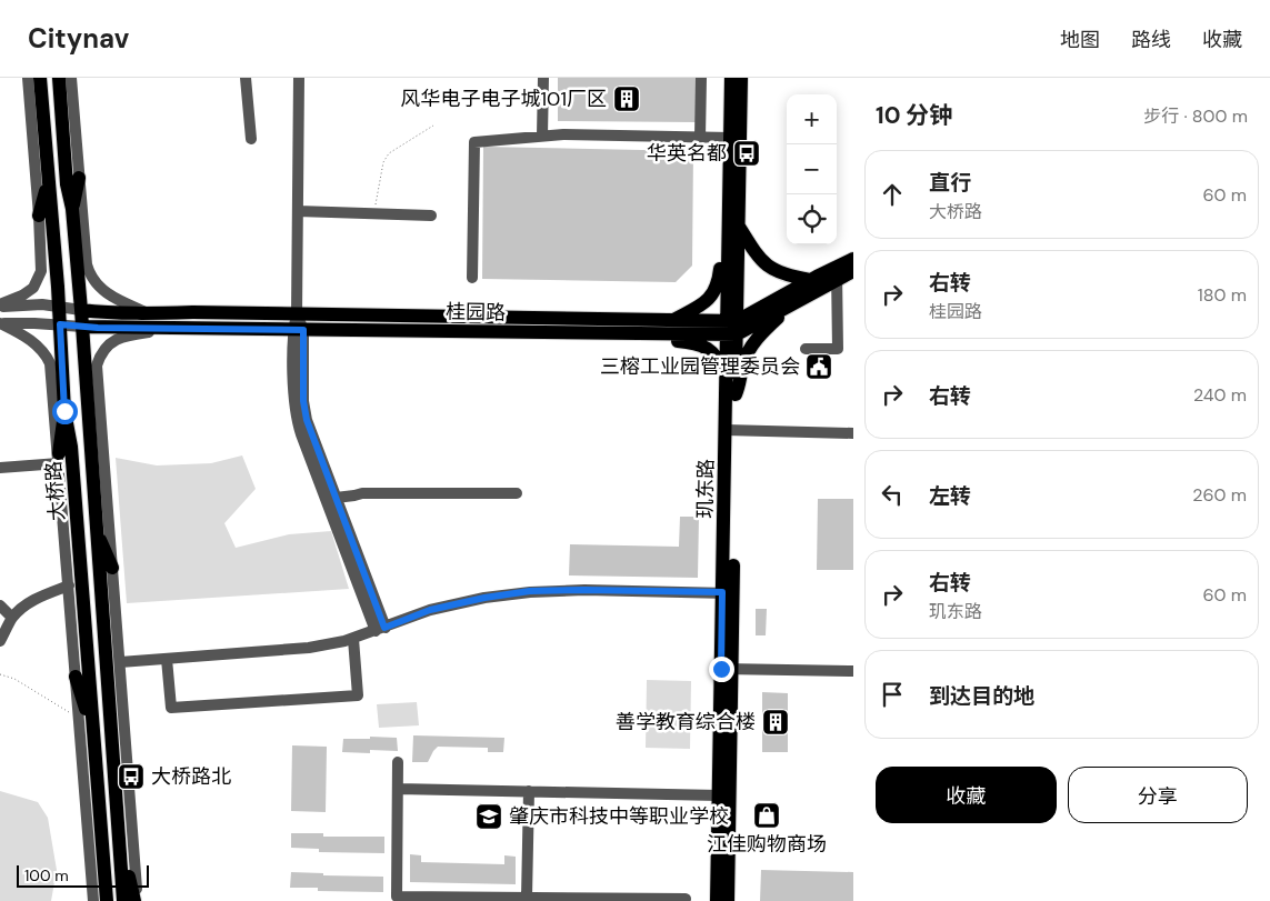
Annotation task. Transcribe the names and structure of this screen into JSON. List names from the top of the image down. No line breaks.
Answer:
{"streets":{"main road":["桂园路","玑东路","大桥路"]},"crossings":[["桂园路","玑东路"],["桂园路","大桥路"]],"places":{"building":["风华电子电子城101厂区","善学教育综合楼"],"bus stop":["华英名都","大桥路北"],"public building":["三榕工业园管理委员会"],"shop":["江佳购物商场"],"school or university":["肇庆市科技中等职业学校"]},"scale_bar":"100 m","page":{"header":"Citynav","nav":["地图","路线","收藏"],"heading":["10 分钟","步行 · 800 m"],"map_buttons":["+","−"],"list":[["直行","大桥路","60 m"],["右转","桂园路","180 m"],["右转","240 m"],["左转","260 m"],["右转","玑东路","60 m"],"到达目的地"],"buttons":["收藏","分享"],"scale":"100 m"}}
